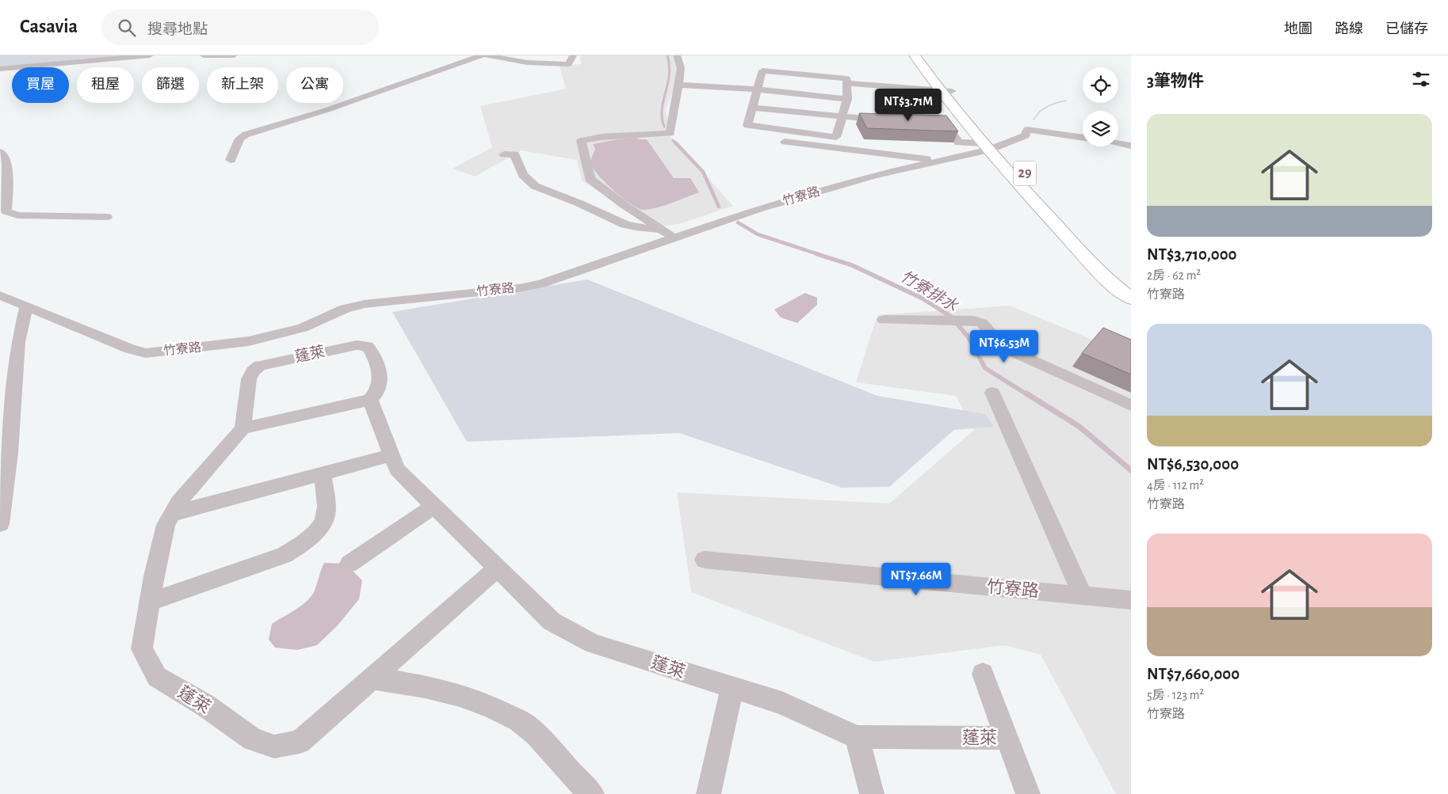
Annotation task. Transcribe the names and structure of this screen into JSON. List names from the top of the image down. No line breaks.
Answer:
{"streets":{"main road":["29"],"street":["竹寮路","蓬萊"]},"crossings":[["29","竹寮路"]],"water":["竹寮排水"],"page":{"header":"Casavia","search":"搜尋地點","nav":["地圖","路線","已儲存"],"heading":"3筆物件","chip":["買屋","租屋","篩選","新上架","公寓"],"price":["NT$3.71M","NT$6.53M","NT$7.66M"],"list":[{"name":"NT$3,710,000","note":"2房 · 62 m² · 竹寮路"},{"name":"NT$6,530,000","note":"4房 · 112 m² · 竹寮路"},{"name":"NT$7,660,000","note":"5房 · 123 m² · 竹寮路"}]}}
